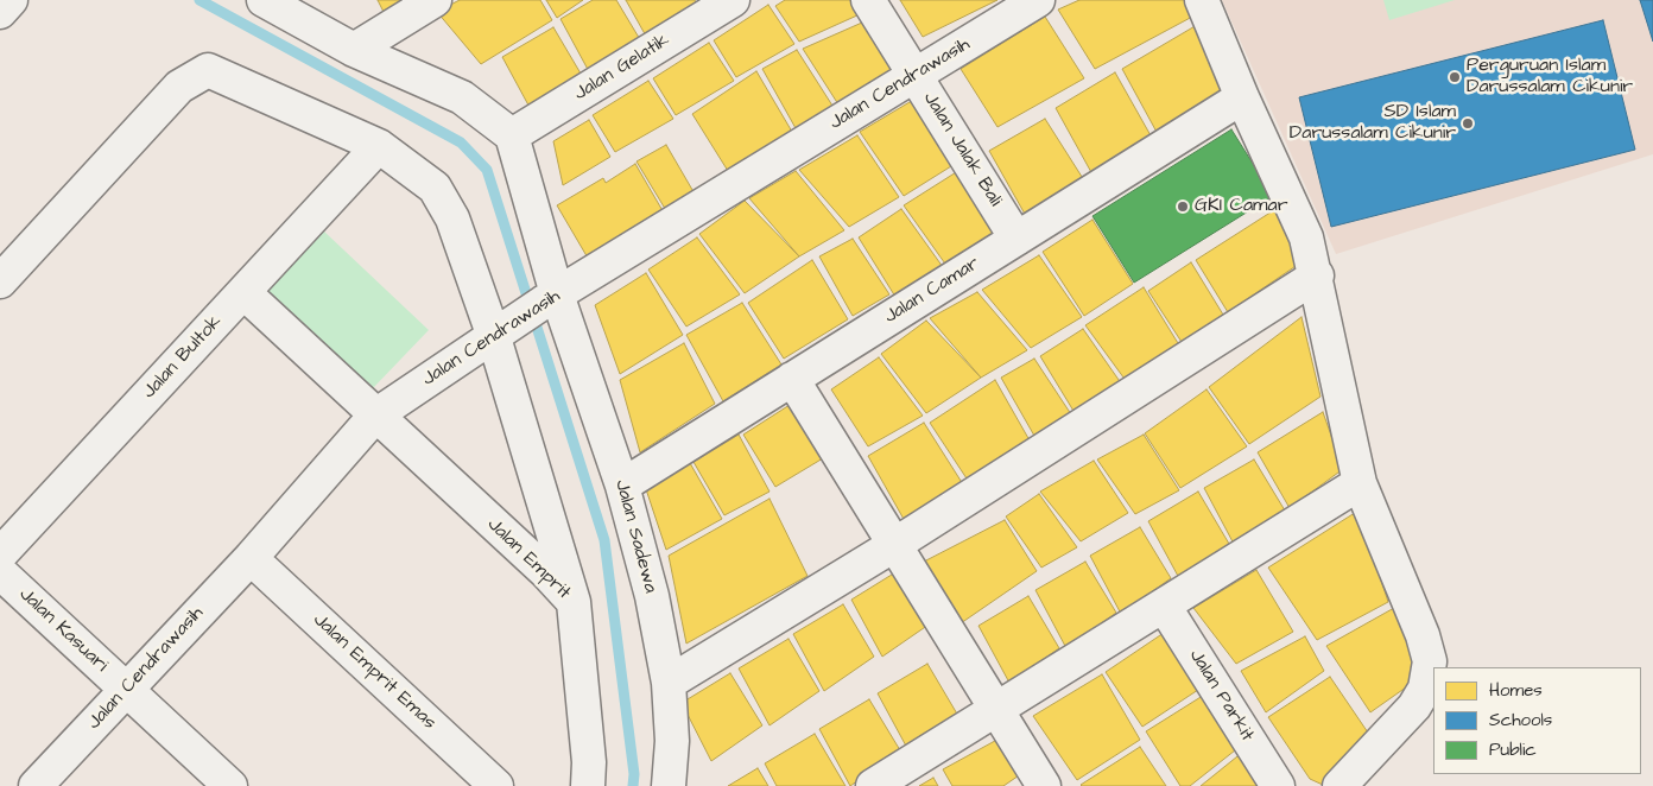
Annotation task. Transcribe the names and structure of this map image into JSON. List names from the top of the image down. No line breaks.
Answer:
{"streets":{"street":["Jalan Gelatik","Jalan Cendrawasih","Jalan Jalak Bali","Jalan Camar","Jalan Bultok","Jalan Sadewa","Jalan Emprit","Jalan Kasuari","Jalan Emprit Emas","Jalan Parkit"]},"crossings":[["Jalan Gelatik","Jalan Sadewa"],["Jalan Cendrawasih","Jalan Jalak Bali"],["Jalan Cendrawasih","Jalan Sadewa"],["Jalan Cendrawasih","Jalan Emprit"],["Jalan Cendrawasih","Jalan Kasuari"],["Jalan Cendrawasih","Jalan Emprit Emas"],["Jalan Jalak Bali","Jalan Camar"],["Jalan Camar","Jalan Sadewa"]],"places":["Perguruan Islam Darussalam Cikunir","SD Islam Darussalam Cikunir","GKI Camar"],"legend":["Homes","Schools","Public"]}
